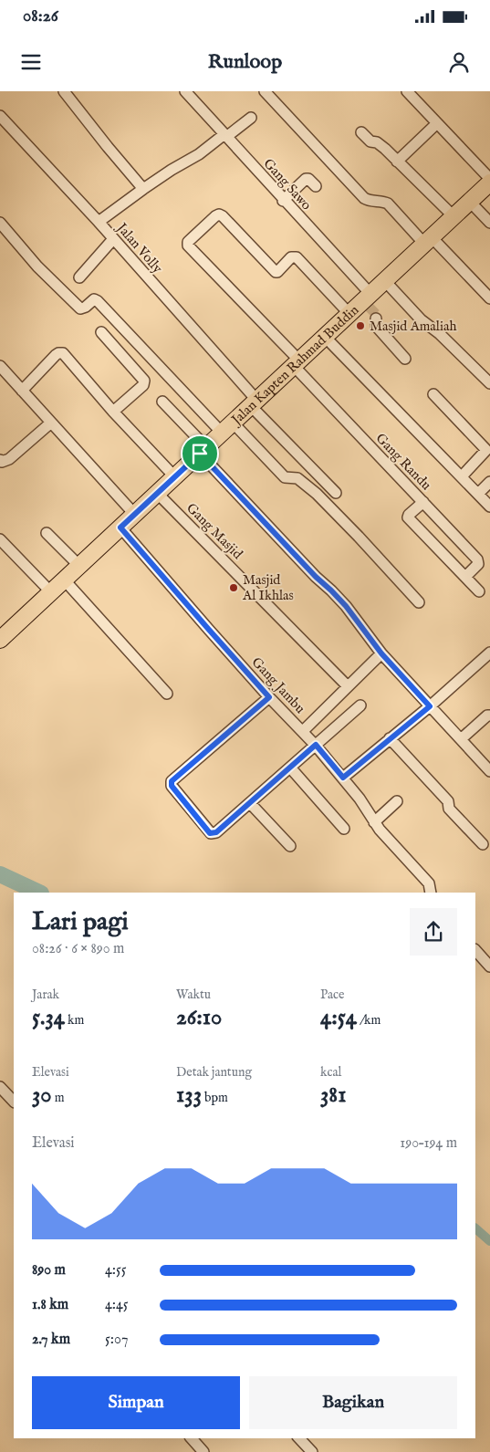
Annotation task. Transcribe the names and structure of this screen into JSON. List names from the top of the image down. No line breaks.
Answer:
{"streets":{"main road":["Jalan Kapten Rahmad Buddin"],"street":["Gang Sawo","Jalan Volly","Gang Randu","Gang Masjid","Gang Jambu"]},"crossings":[["Gang Sawo","Jalan Kapten Rahmad Buddin"],["Jalan Volly","Jalan Kapten Rahmad Buddin"],["Jalan Kapten Rahmad Buddin","Gang Randu"],["Jalan Kapten Rahmad Buddin","Gang Masjid"],["Jalan Kapten Rahmad Buddin","Gang Jambu"]],"places":["Masjid Amaliah","Masjid Al Ikhlas"],"page":{"status":"08:26","header":"Runloop","heading":["Lari pagi","08:26 · 6 × 890 m"],"stats":[["Jarak","5.34 km"],["Waktu","26:10"],["Pace","4:54 /km"],["Elevasi","30 m"],["Detak jantung","133 bpm"],["kcal","381"]],"chart":["Elevasi","190–194 m"],"list":[{"name":"890 m","note":"4:55"},{"name":"1.8 km","note":"4:45"},{"name":"2.7 km","note":"5:07"}],"buttons":["Simpan","Bagikan"]}}
